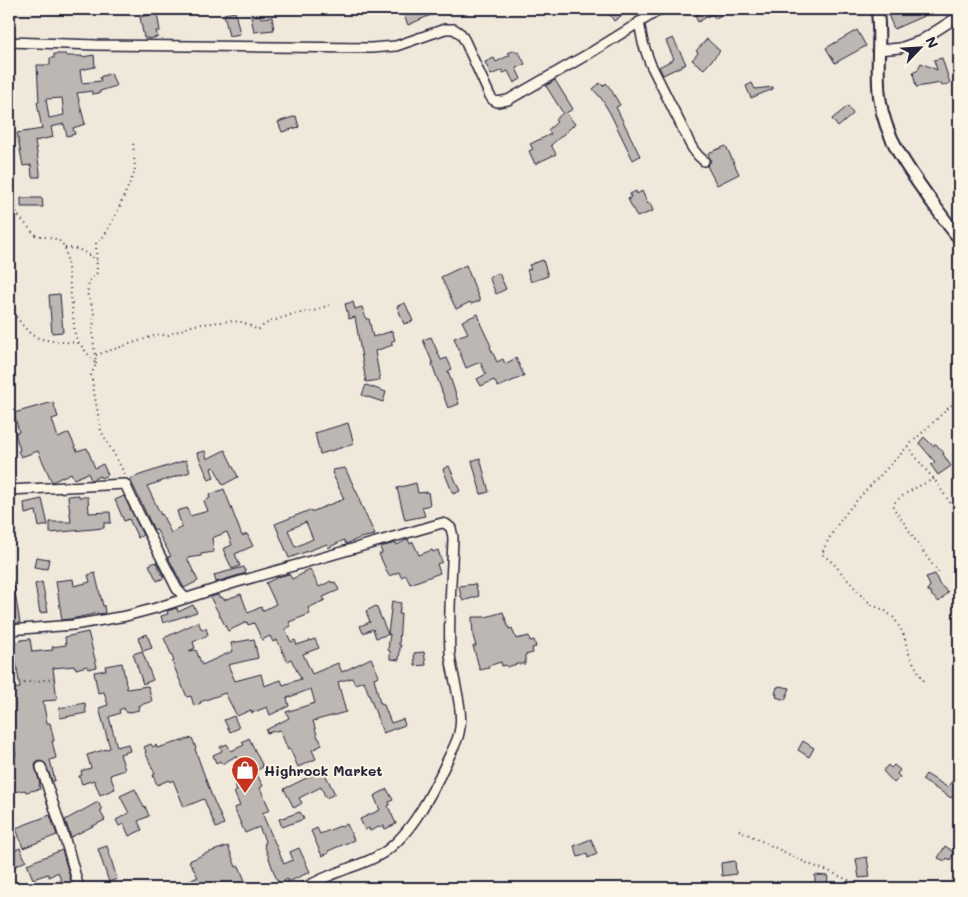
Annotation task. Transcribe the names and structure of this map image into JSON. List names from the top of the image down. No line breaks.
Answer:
{"places":{"shop":["Highrock Market"]},"north":"top right"}
